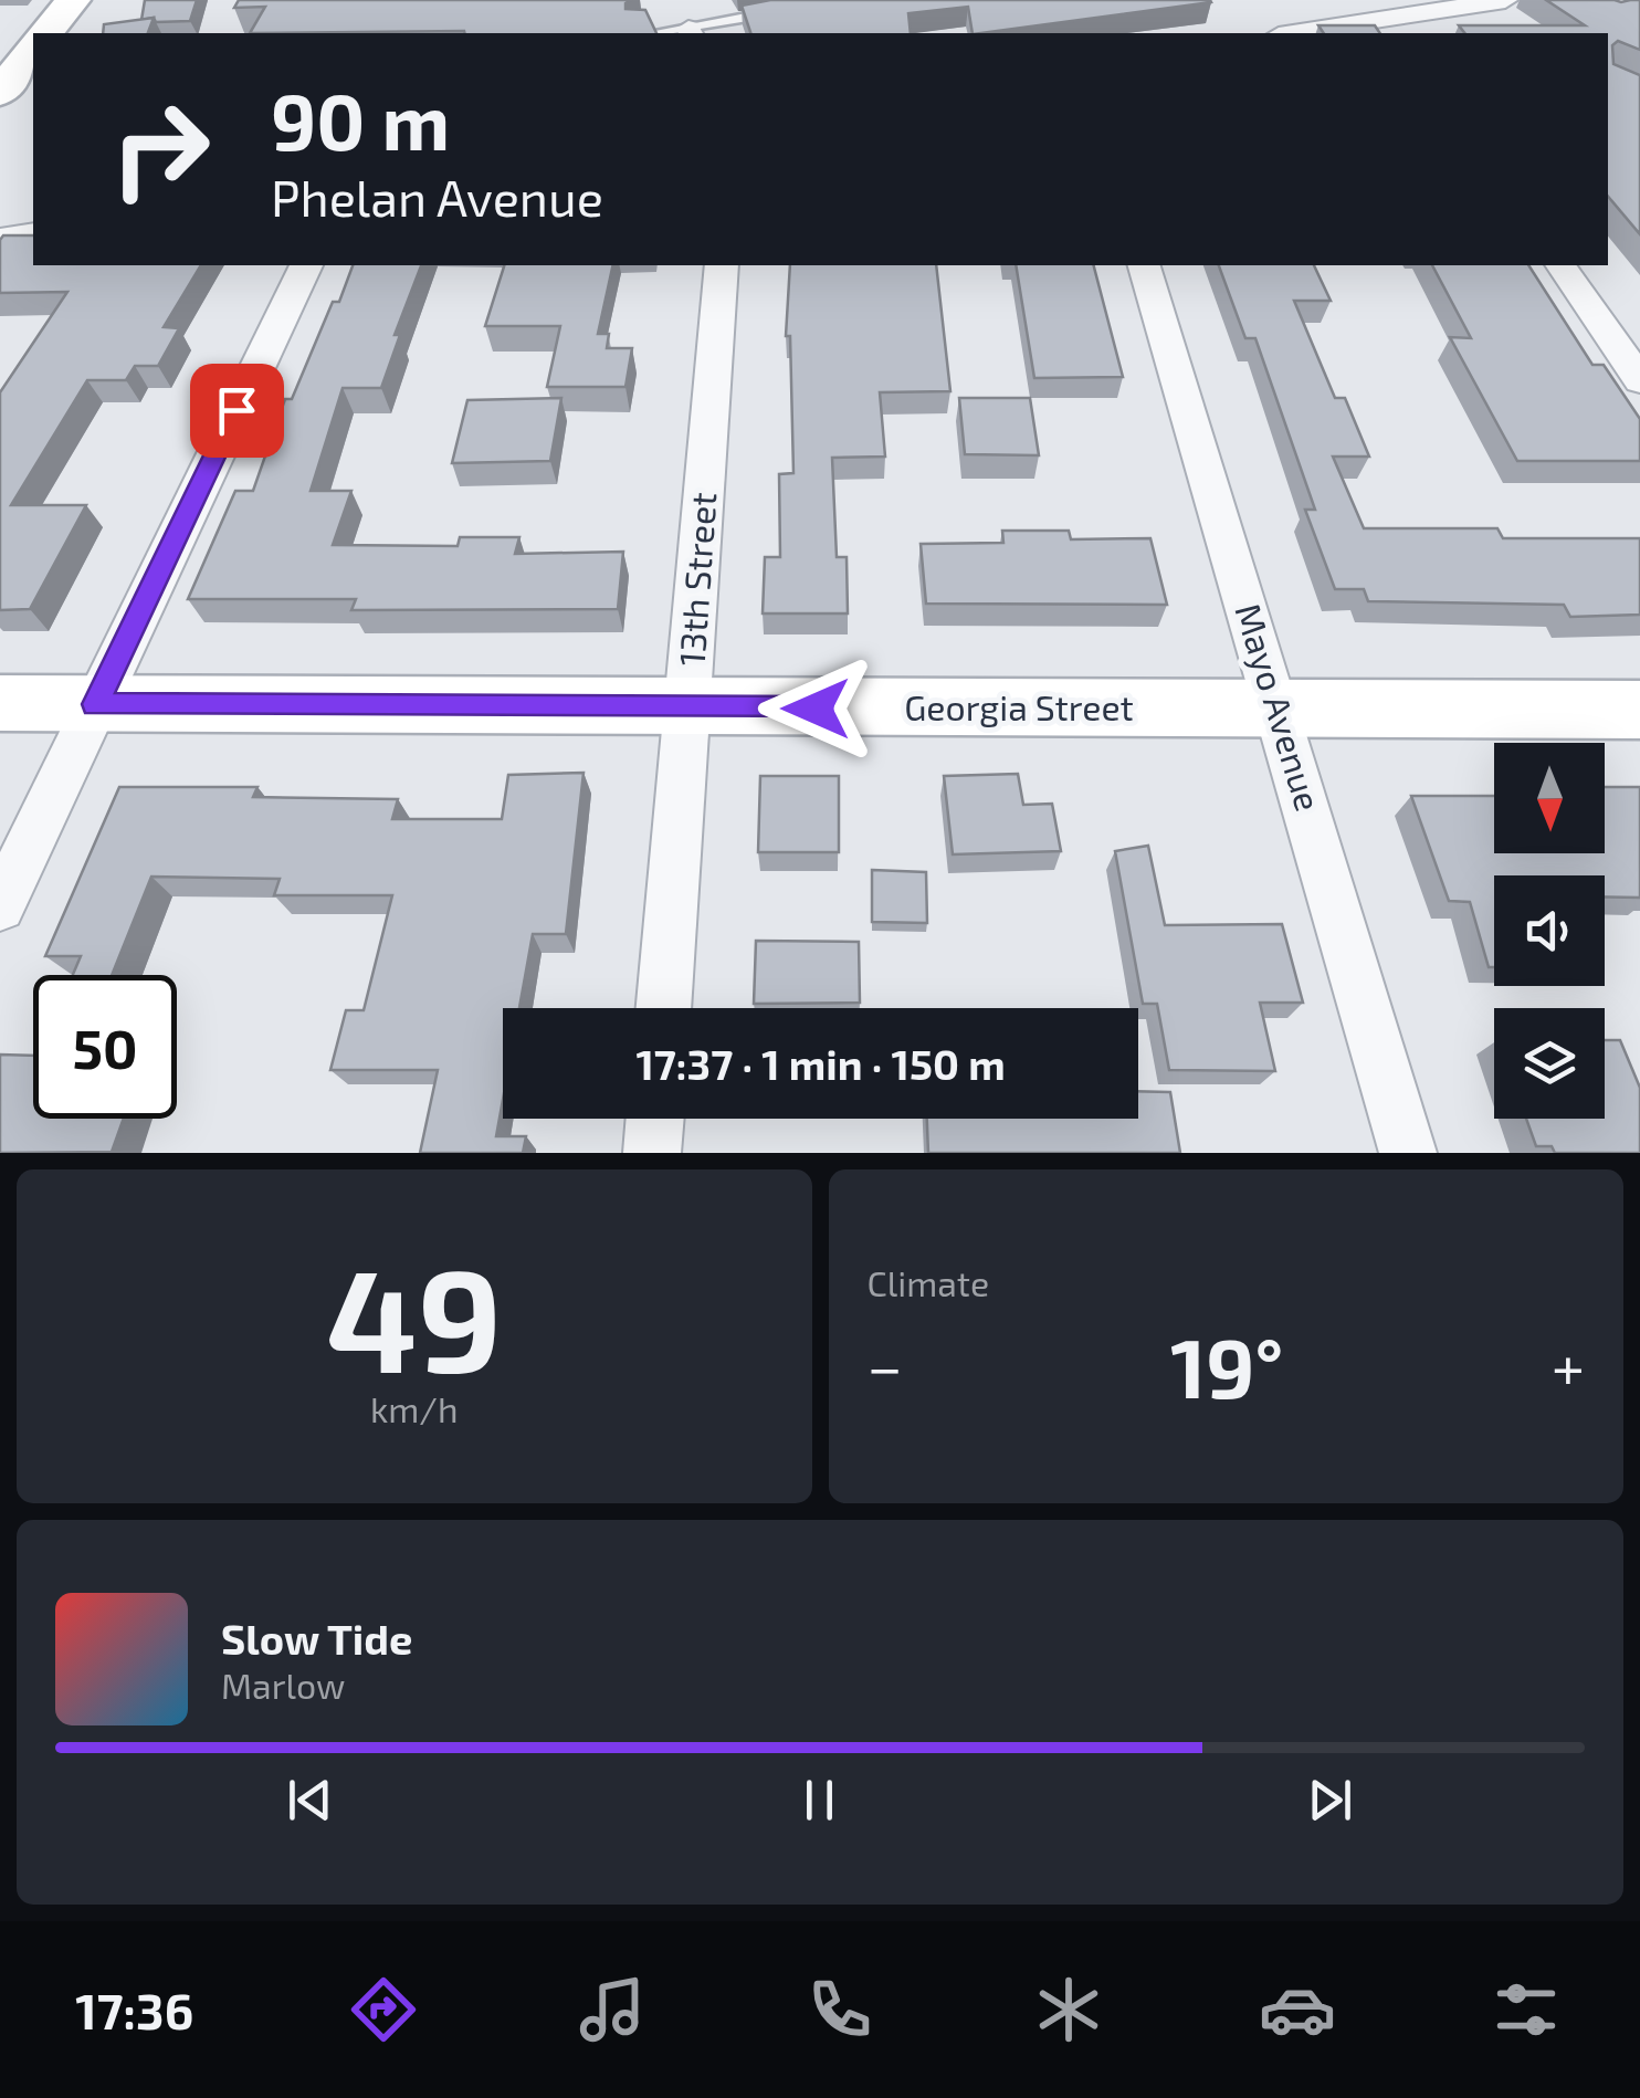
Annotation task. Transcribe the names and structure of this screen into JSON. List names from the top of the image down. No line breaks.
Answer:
{"streets":{"main road":["Georgia Street"],"street":["13th Street","Mayo Avenue"]},"crossings":[["13th Street","Georgia Street"],["Mayo Avenue","Georgia Street"]],"north":"bottom","page":{"turn":["90 m","Phelan Avenue"],"limit":"50","trip":"17:37 · 1 min · 150 m","tile":[["49","km/h"],"Climate"],"heat":["−","19°","+"],"song":["Slow Tide","Marlow"],"tabs":"17:36"}}
